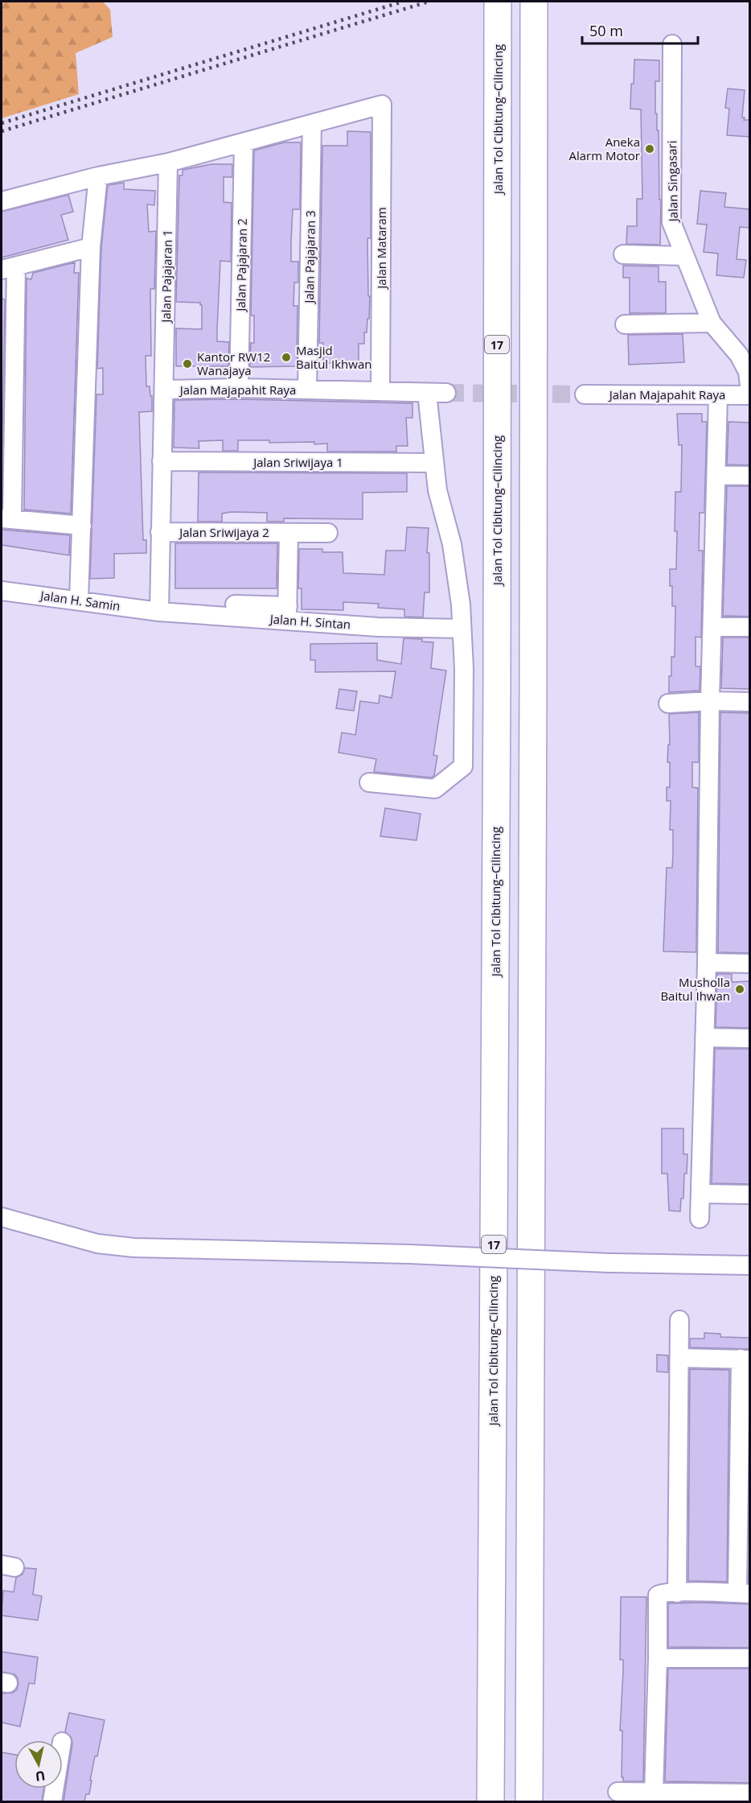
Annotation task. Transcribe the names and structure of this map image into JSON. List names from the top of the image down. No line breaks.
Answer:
{"streets":{"highway":["Jalan Tol Cibitung–Cilincing","17"],"street":["Jalan Singasari","Jalan Mataram","Jalan Pajajaran 3","Jalan Pajajaran 2","Jalan Pajajaran 1","Jalan Majapahit Raya","Jalan Sriwijaya 1","Jalan Sriwijaya 2","Jalan H. Samin","Jalan H. Sintan"]},"crossings":[["Jalan Mataram","Jalan Pajajaran 3"],["Jalan Mataram","Jalan Majapahit Raya"],["Jalan Pajajaran 3","Jalan Majapahit Raya"],["Jalan Pajajaran 2","Jalan Majapahit Raya"],["Jalan Pajajaran 1","Jalan Majapahit Raya"],["Jalan Majapahit Raya","Jalan Sriwijaya 1"],["Jalan Majapahit Raya","Jalan Sriwijaya 2"],["Jalan Majapahit Raya","Jalan H. Samin"],["Jalan H. Samin","Jalan H. Sintan"]],"places":["Aneka Alarm Motor","Masjid Baitul Ikhwan","Kantor RW12 Wanajaya","Musholla Baitul Ihwan"],"scale_bar":"50 m","north":"bottom"}
